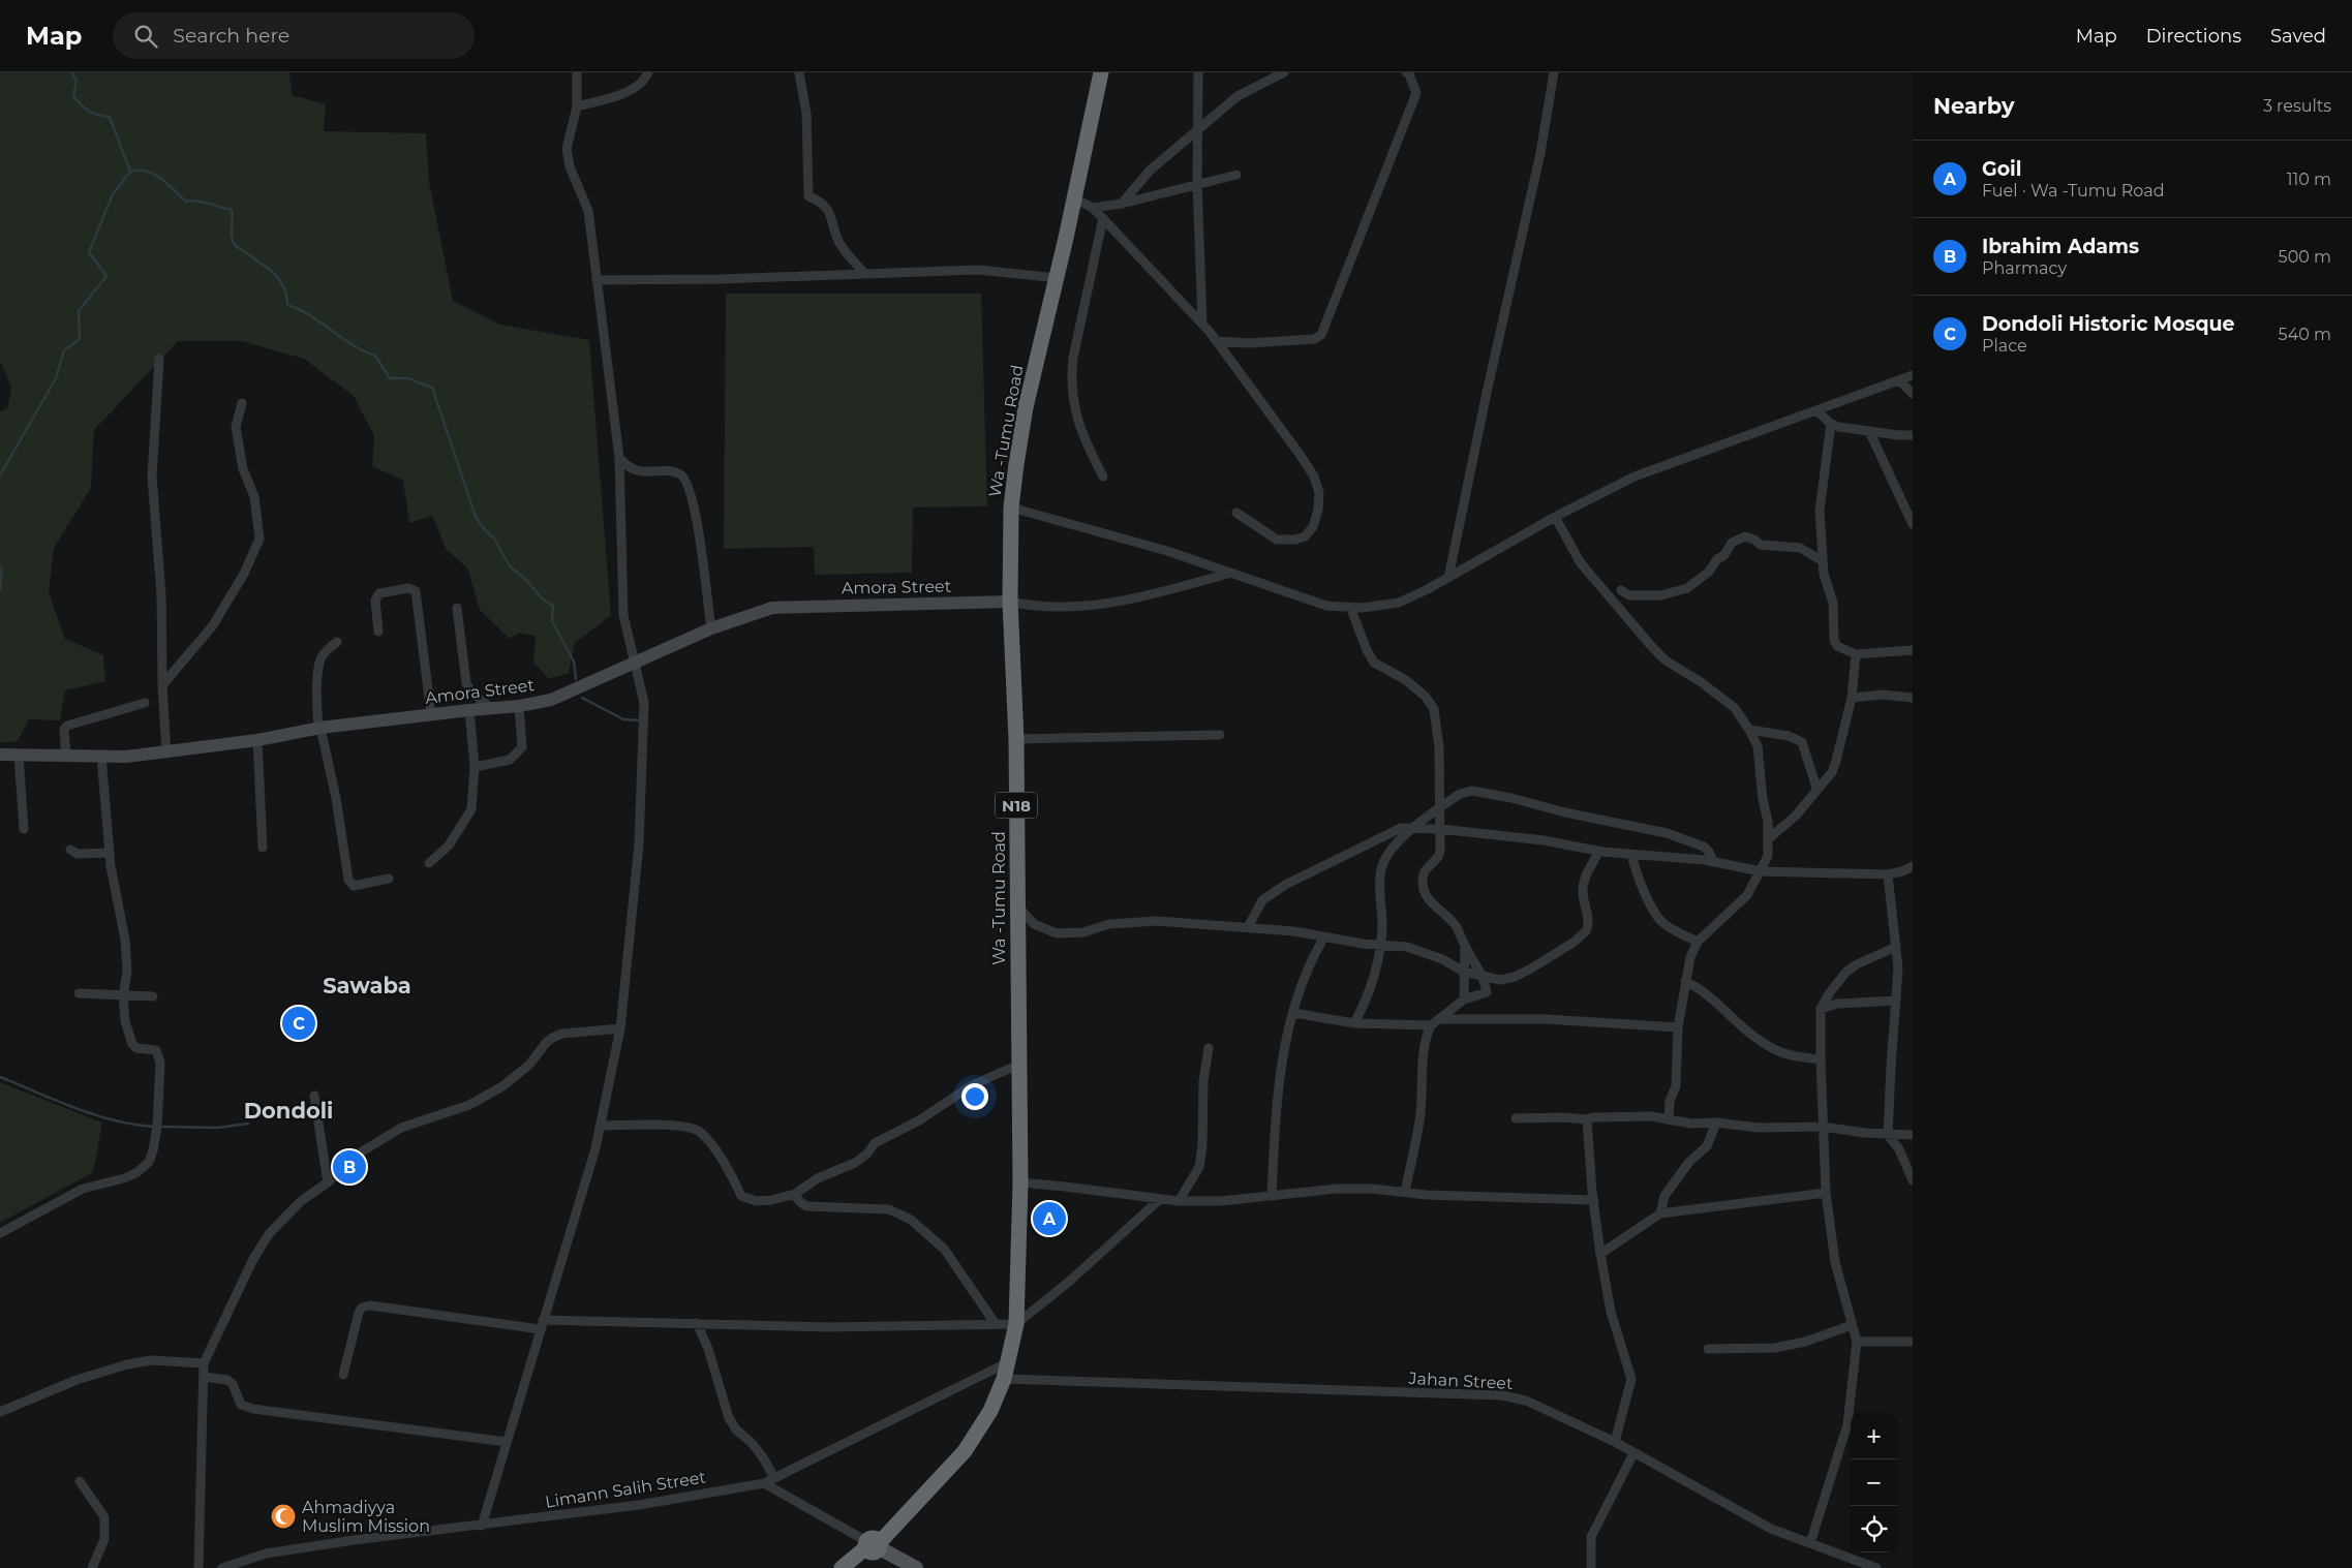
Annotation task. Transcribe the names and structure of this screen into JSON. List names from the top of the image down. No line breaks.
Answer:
{"streets":{"highway":["Wa -Tumu Road","N18"],"street":["Amora Street","Jahan Street","Limann Salih Street"]},"crossings":[["Wa -Tumu Road","Amora Street"],["Wa -Tumu Road","N18"],["Wa -Tumu Road","Jahan Street"],["Wa -Tumu Road","Limann Salih Street"]],"districts":["Sawaba","Dondoli"],"places":{"mosque":["Ahmadiyya Muslim Mission"]},"page":{"header":"Map","search":"Search here","nav":["Map","Directions","Saved"],"heading":["Nearby","3 results"],"list":[{"mark":"A","name":"Goil","note":"Fuel · Wa -Tumu Road","value":"110 m"},{"mark":"B","name":"Ibrahim Adams","note":"Pharmacy","value":"500 m"},{"mark":"C","name":"Dondoli Historic Mosque","note":"Place","value":"540 m"}],"pins":["C","B","A"],"map_buttons":["+","−"]}}
